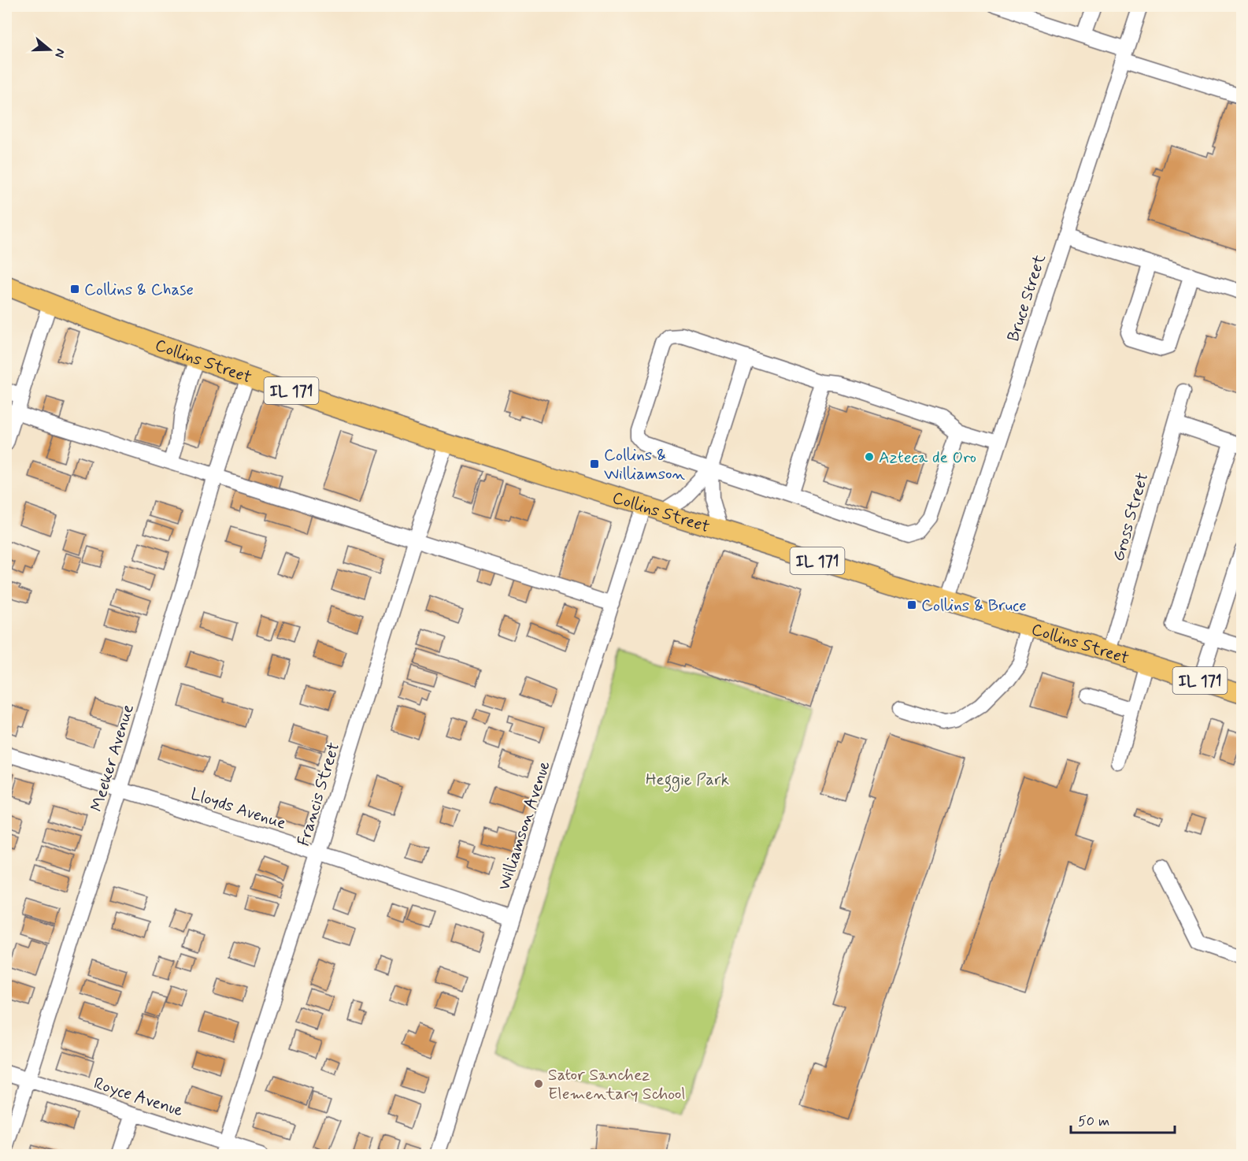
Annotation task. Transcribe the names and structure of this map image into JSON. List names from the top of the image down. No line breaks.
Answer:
{"streets":{"main road":["Collins Street","IL 171"],"street":["Bruce Street","Gross Street","Meeker Avenue","Francis Street","Lloyds Avenue","Williamson Avenue","Royce Avenue"]},"crossings":[["Bruce Street","Collins Street"],["Collins Street","Gross Street"],["Collins Street","Meeker Avenue"],["Collins Street","Francis Street"],["Collins Street","Williamson Avenue"],["Meeker Avenue","Lloyds Avenue"],["Meeker Avenue","Royce Avenue"],["Francis Street","Lloyds Avenue"],["Francis Street","Royce Avenue"],["Lloyds Avenue","Williamson Avenue"]],"parks":["Heggie Park"],"places":{"transit":["Collins & Chase","Collins & Williamson","Collins & Bruce"],"other":["Azteca de Oro","Sator Sanchez Elementary School"]},"scale_bar":"50 m","north":"right"}
